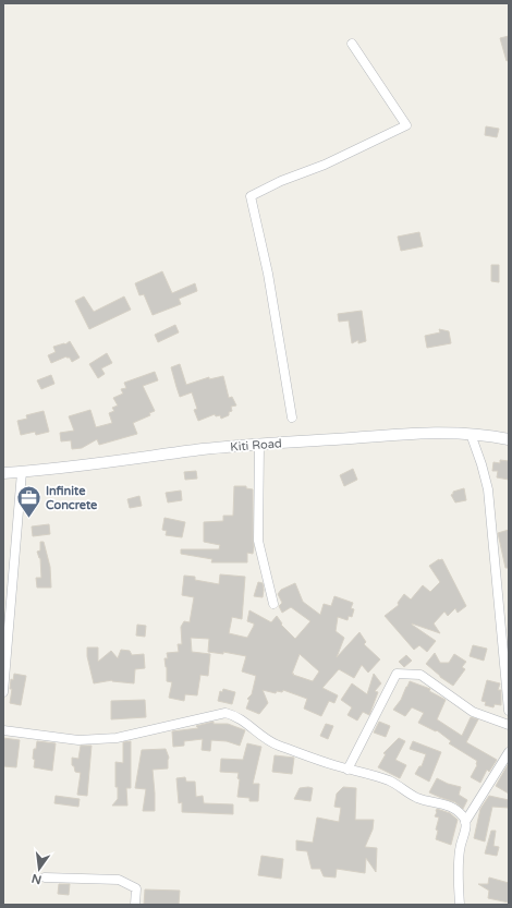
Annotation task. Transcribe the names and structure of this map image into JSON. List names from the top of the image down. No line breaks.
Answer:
{"streets":{"street":["Kiti Road"]},"places":{"office":["Infinite Concrete"]},"north":"bottom"}
